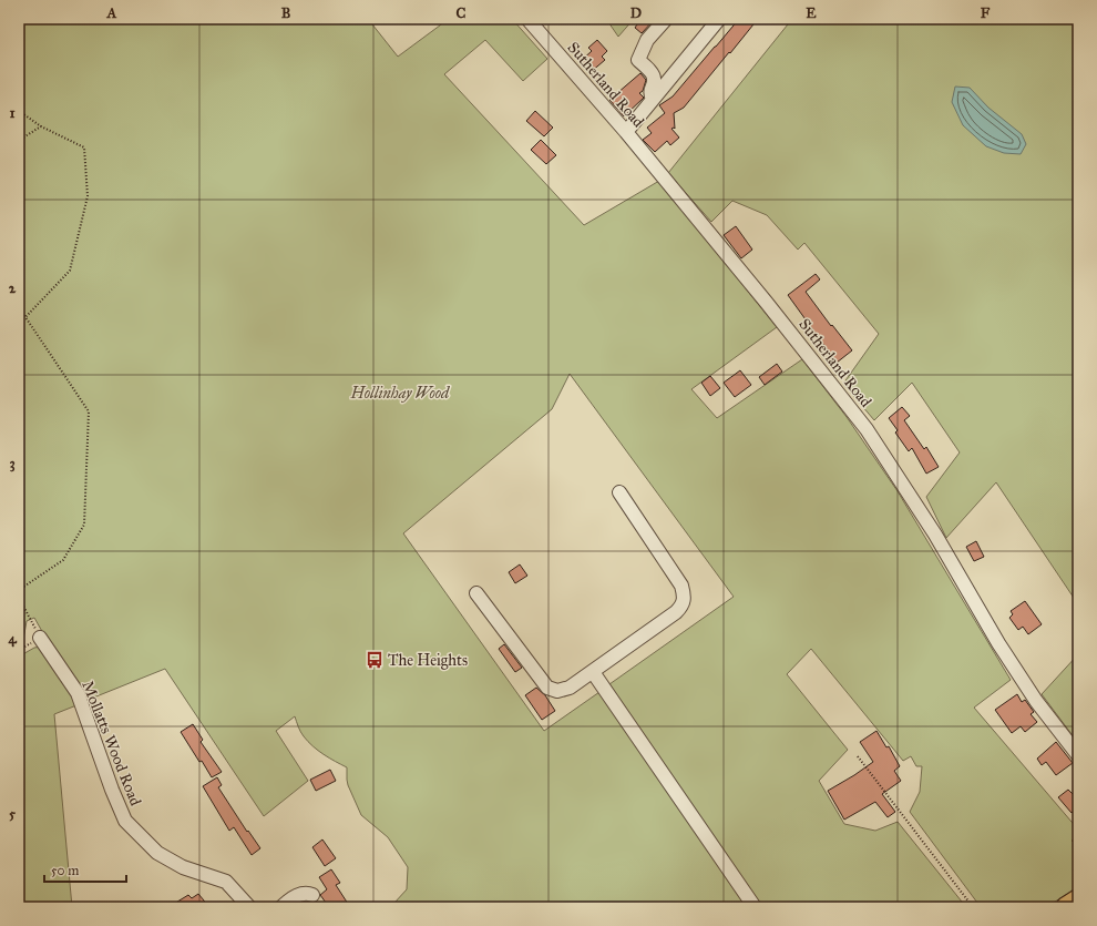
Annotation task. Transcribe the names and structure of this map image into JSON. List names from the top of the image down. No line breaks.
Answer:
{"streets":{"street":["Sutherland Road","Mollatts Wood Road"]},"parks":["Hollinhay Wood"],"places":{"bus stop":["The Heights"]},"scale_bar":"50 m","grid":{"columns":["A","B","C","D","E","F"],"rows":["1","2","3","4","5"]}}
